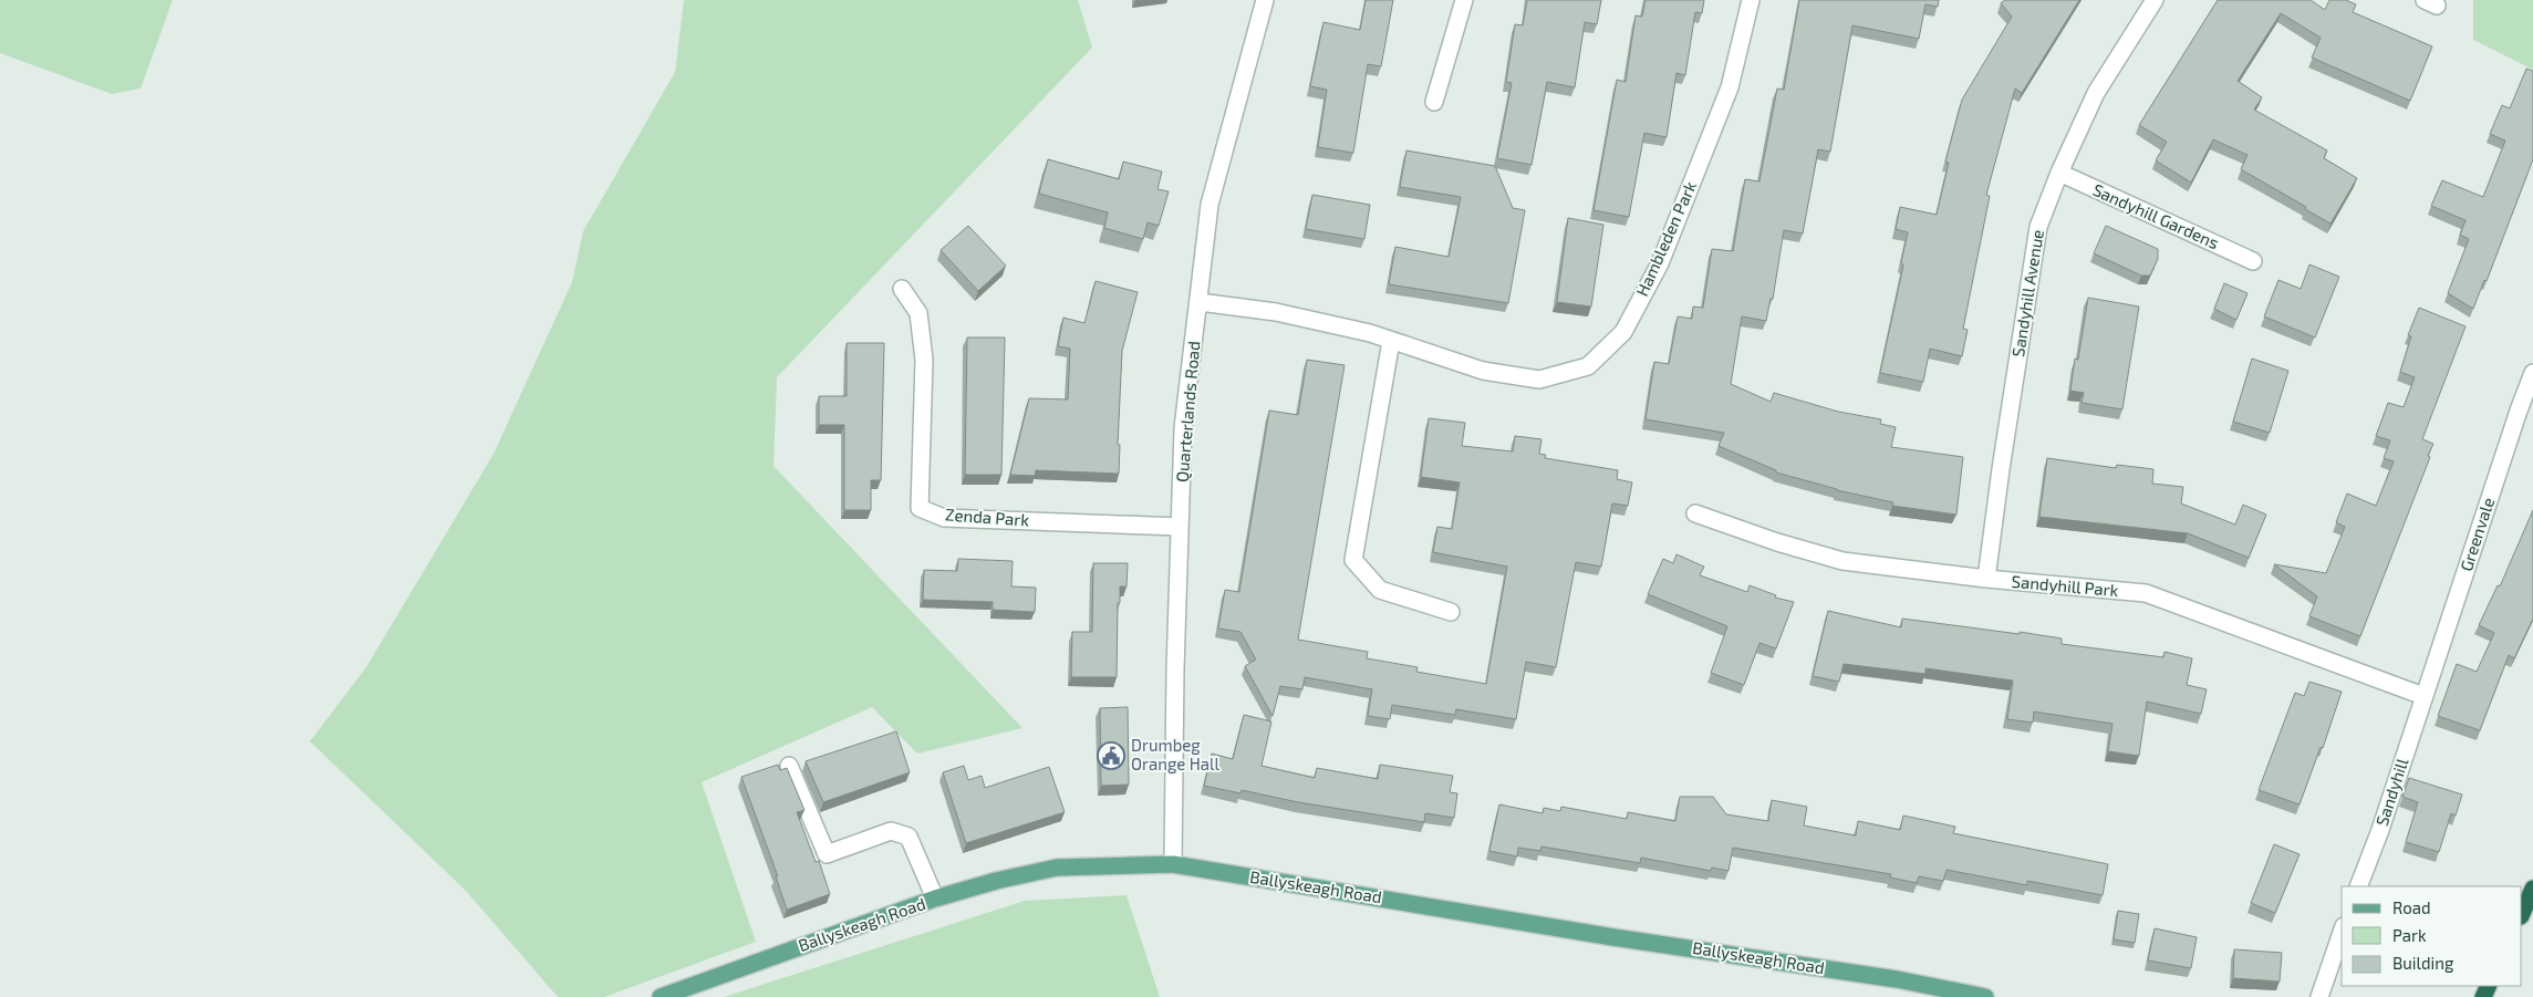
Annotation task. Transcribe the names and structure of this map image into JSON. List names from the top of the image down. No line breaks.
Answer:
{"streets":{"main road":["Ballyskeagh Road"],"street":["Sandyhill Gardens","Hambleden Park","Sandyhill Avenue","Quarterlands Road","Zenda Park","Greenvale","Sandyhill Park","Sandyhill"]},"crossings":[["Sandyhill Gardens","Sandyhill Avenue"],["Hambleden Park","Quarterlands Road"],["Sandyhill Avenue","Sandyhill Park"],["Quarterlands Road","Zenda Park"],["Quarterlands Road","Ballyskeagh Road"],["Greenvale","Sandyhill Park"],["Greenvale","Sandyhill"],["Sandyhill Park","Sandyhill"]],"places":{"public building":["Drumbeg Orange Hall"]},"legend":["Road","Park","Building"]}
